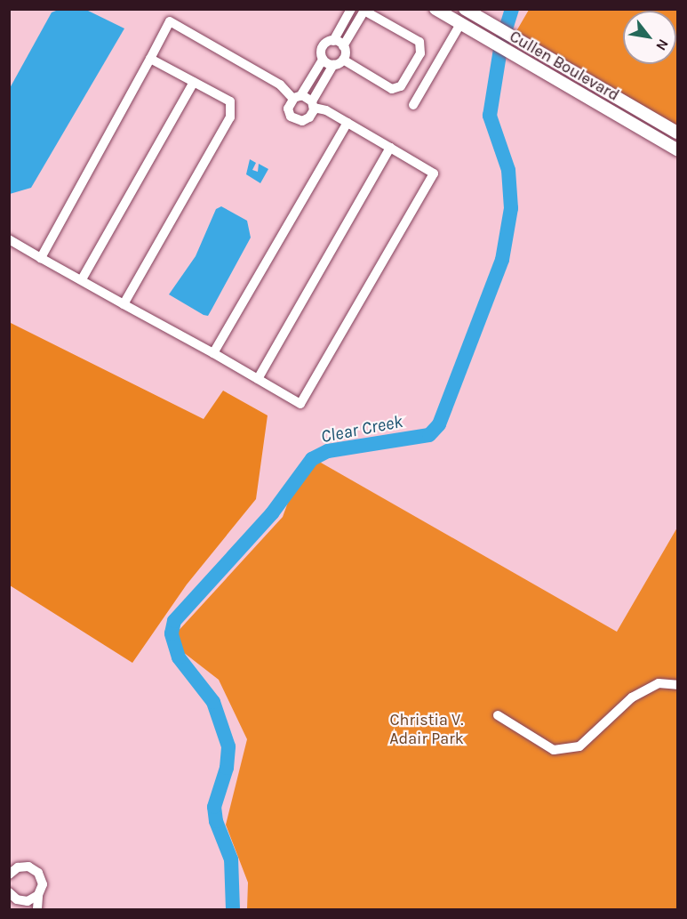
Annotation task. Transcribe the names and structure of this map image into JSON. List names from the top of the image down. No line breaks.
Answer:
{"streets":{"main road":["Cullen Boulevard"]},"water":["Clear Creek"],"parks":["Christia V. Adair Park"],"north":"bottom right"}
